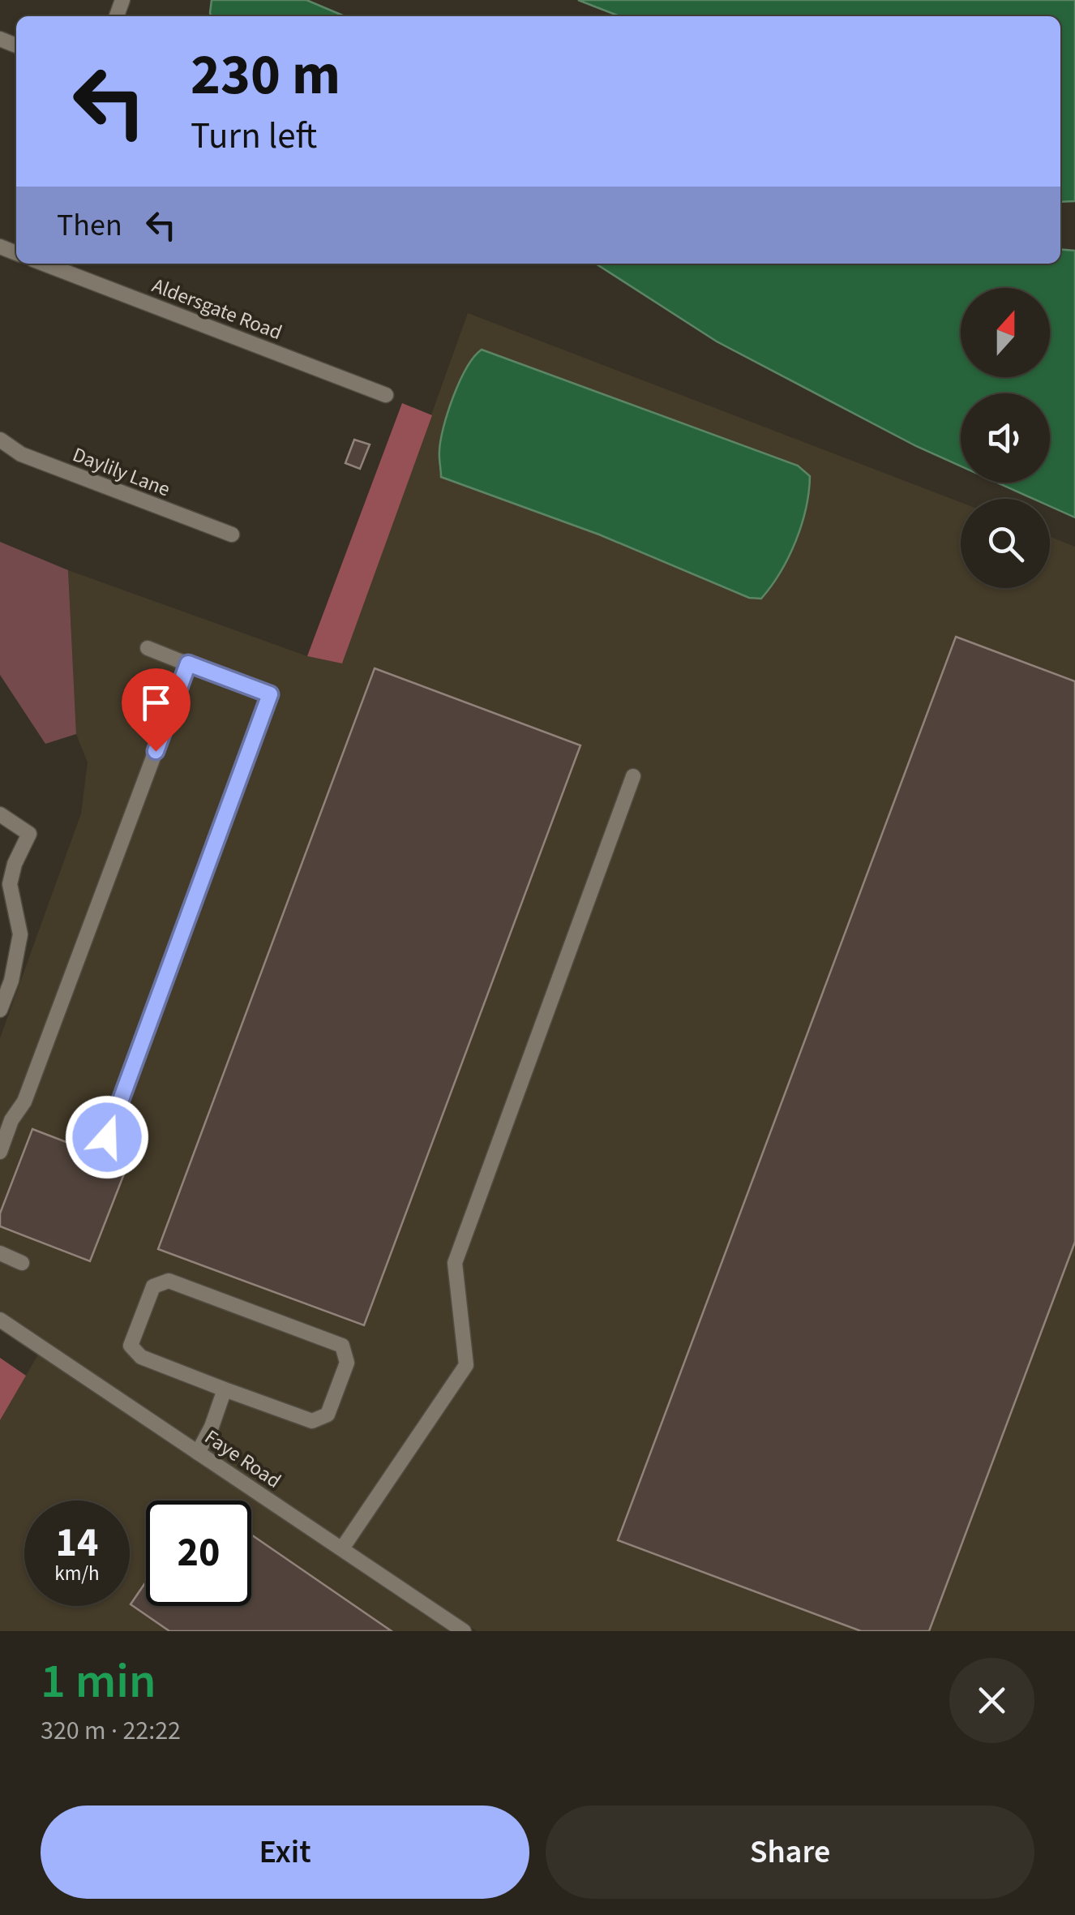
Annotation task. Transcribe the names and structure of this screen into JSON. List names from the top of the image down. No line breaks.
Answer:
{"streets":{"street":["Aldersgate Road","Daylily Lane","Faye Road"]},"north":"top","page":{"turn":["230 m","Turn left"],"then":"Then","speed":"14 km/h","limit":"20","heading":["1 min","320 m · 22:22"],"buttons":["Exit","Share"]}}
